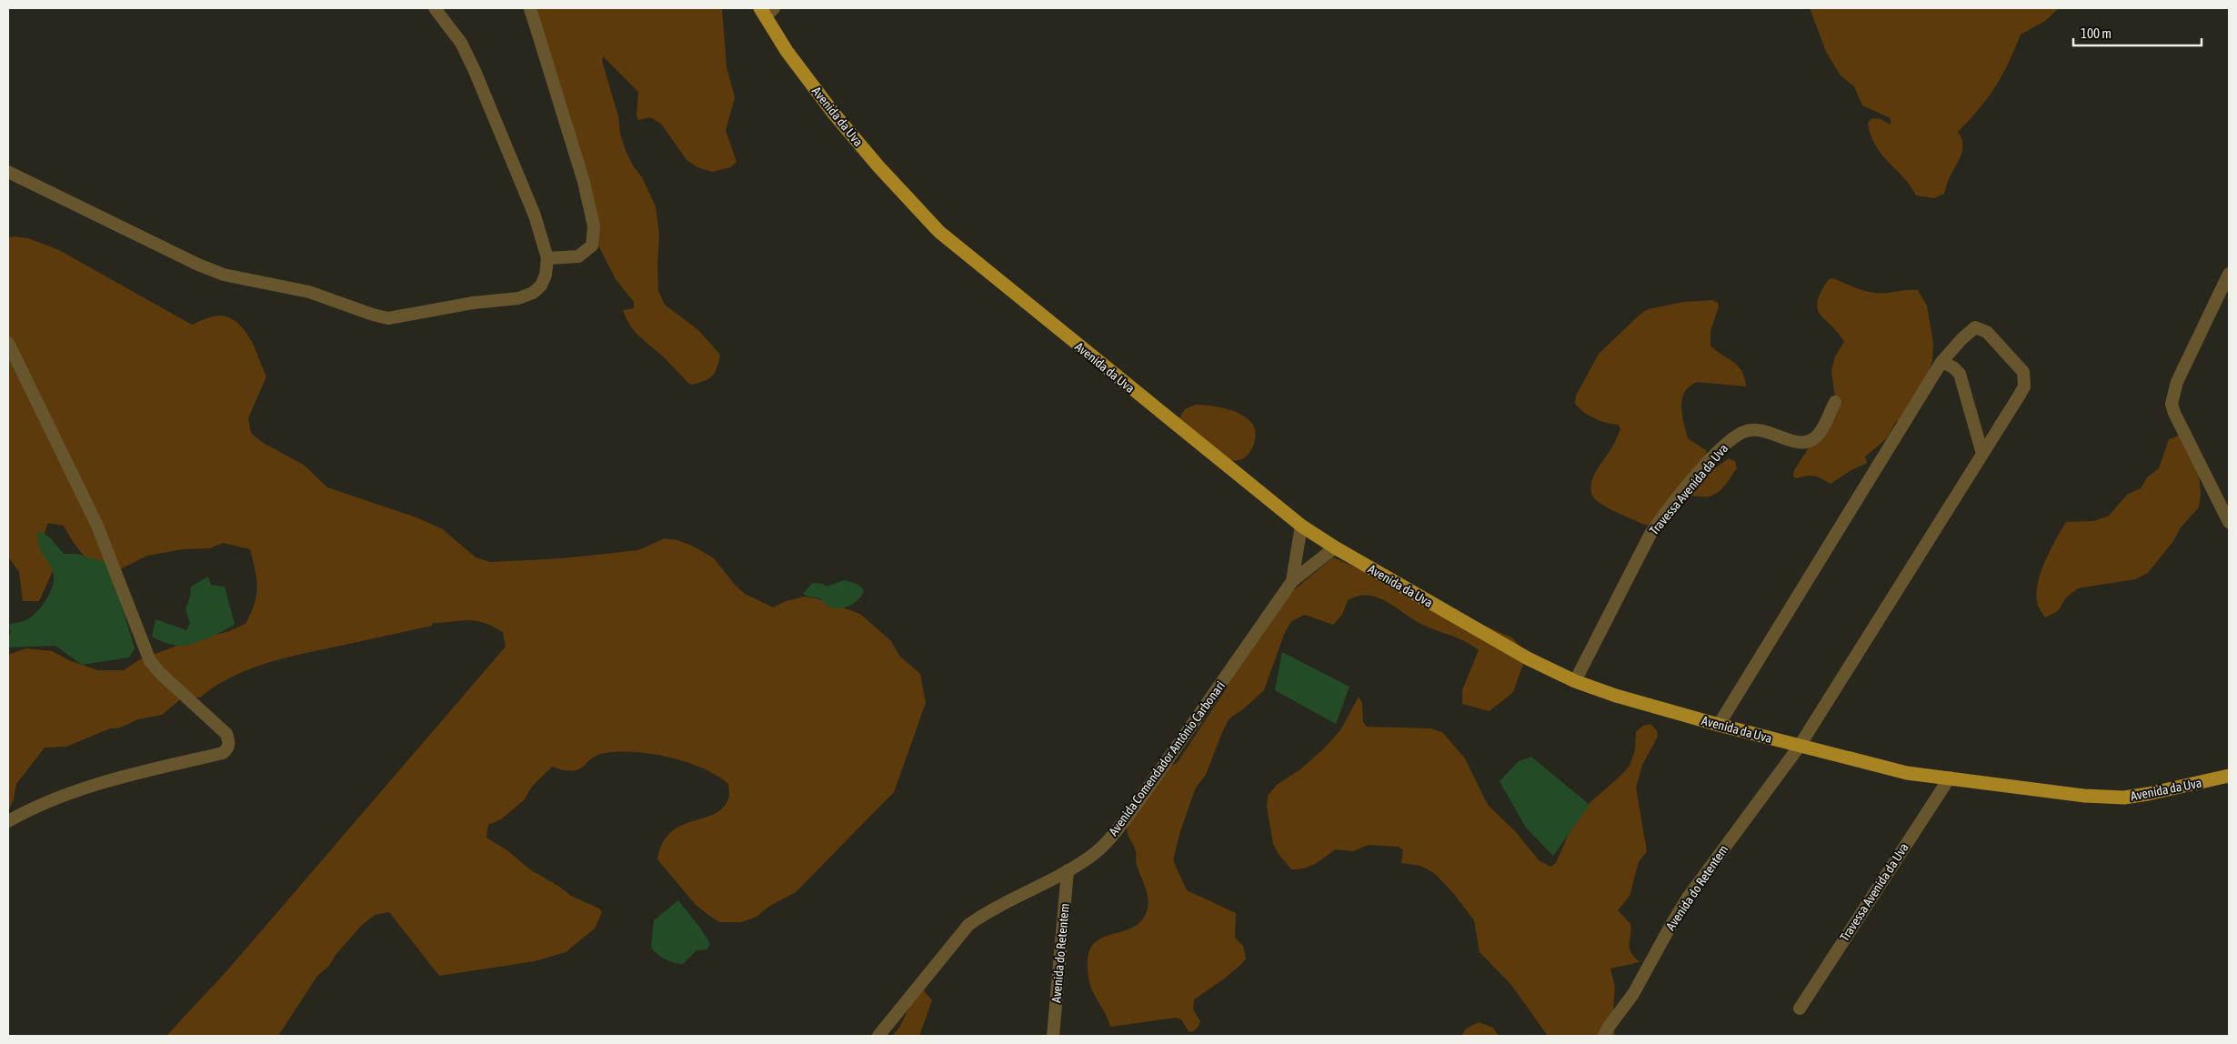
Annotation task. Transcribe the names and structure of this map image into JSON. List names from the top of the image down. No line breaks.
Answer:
{"streets":{"main road":["Avenida da Uva"],"street":["Travessa Avenida da Uva","Avenida Comendador Antônio Carbonari","Avenida do Retentem"]},"crossings":[["Avenida da Uva","Travessa Avenida da Uva"],["Avenida da Uva","Avenida Comendador Antônio Carbonari"],["Avenida da Uva","Avenida do Retentem"],["Avenida Comendador Antônio Carbonari","Avenida do Retentem"]],"scale_bar":"100 m"}
